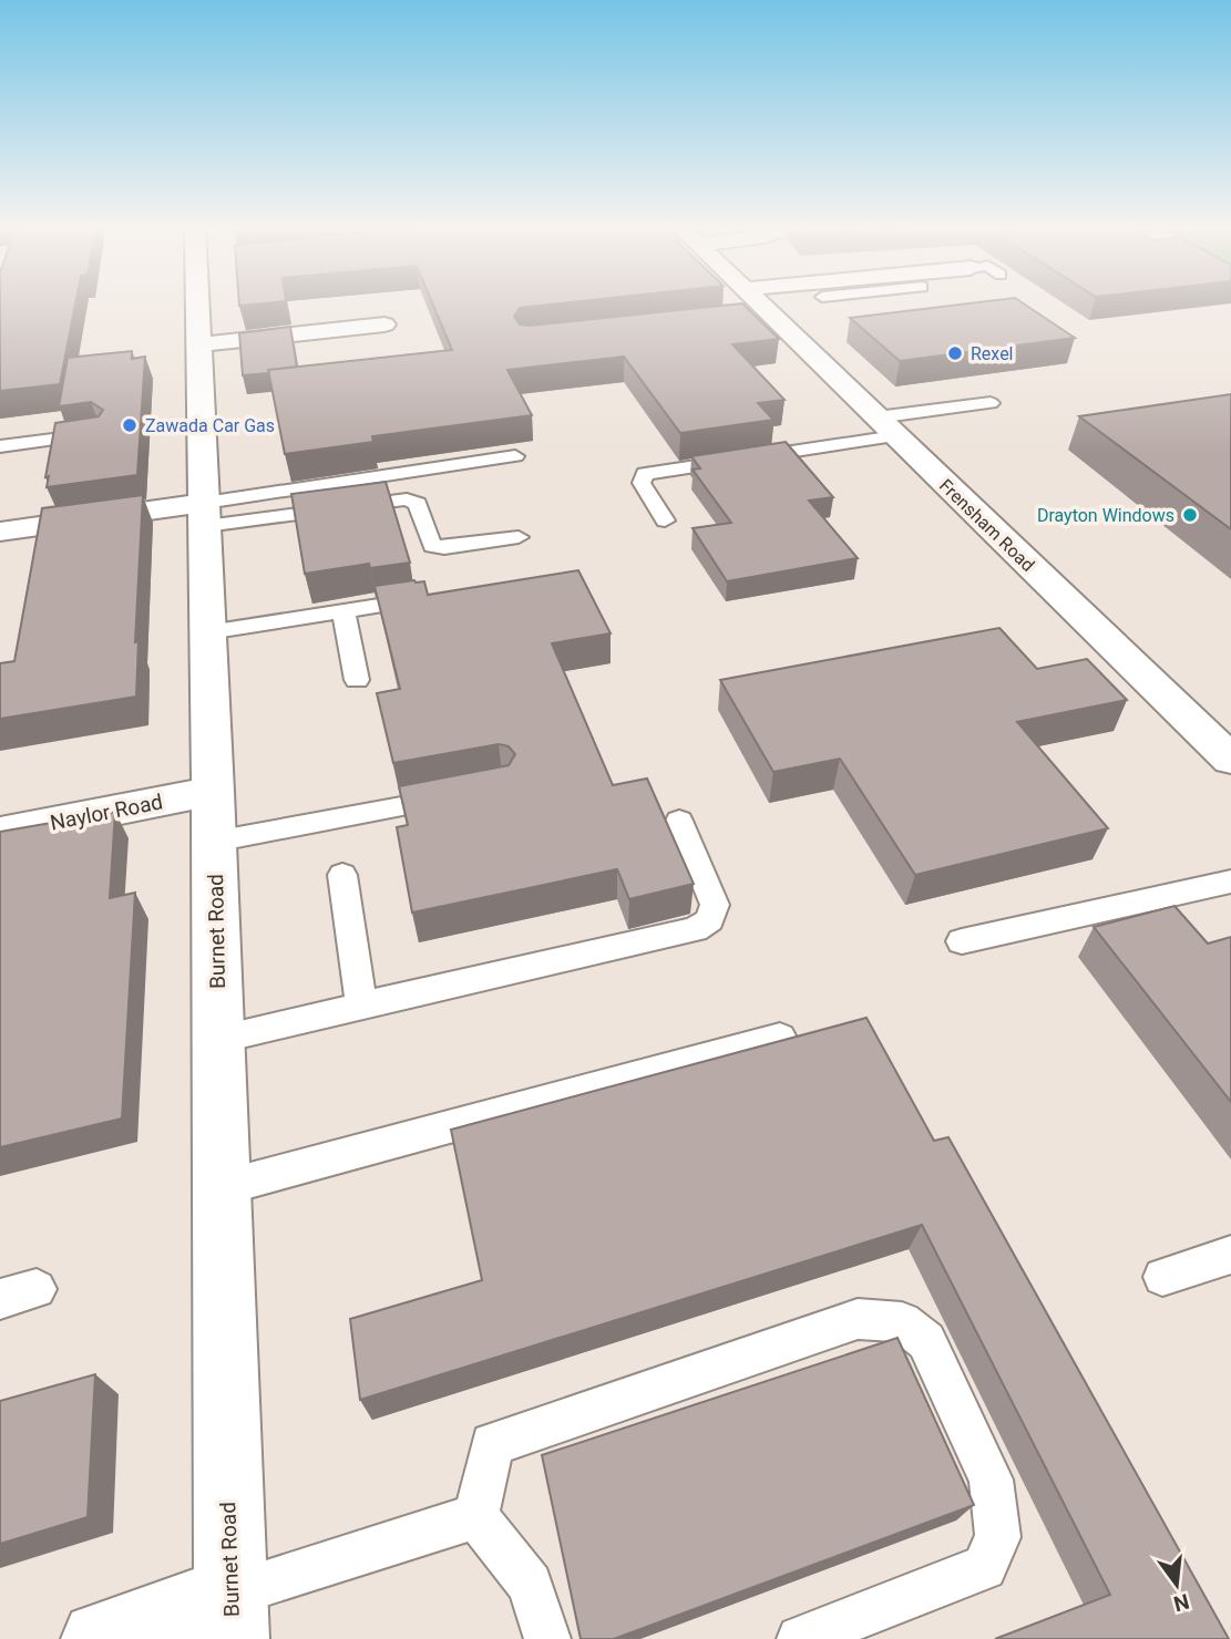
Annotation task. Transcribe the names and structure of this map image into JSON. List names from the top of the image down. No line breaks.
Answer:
{"streets":{"street":["Frensham Road","Naylor Road","Burnet Road"]},"crossings":[["Naylor Road","Burnet Road"]],"places":["Rexel","Zawada Car Gas","Drayton Windows"],"north":"bottom"}
